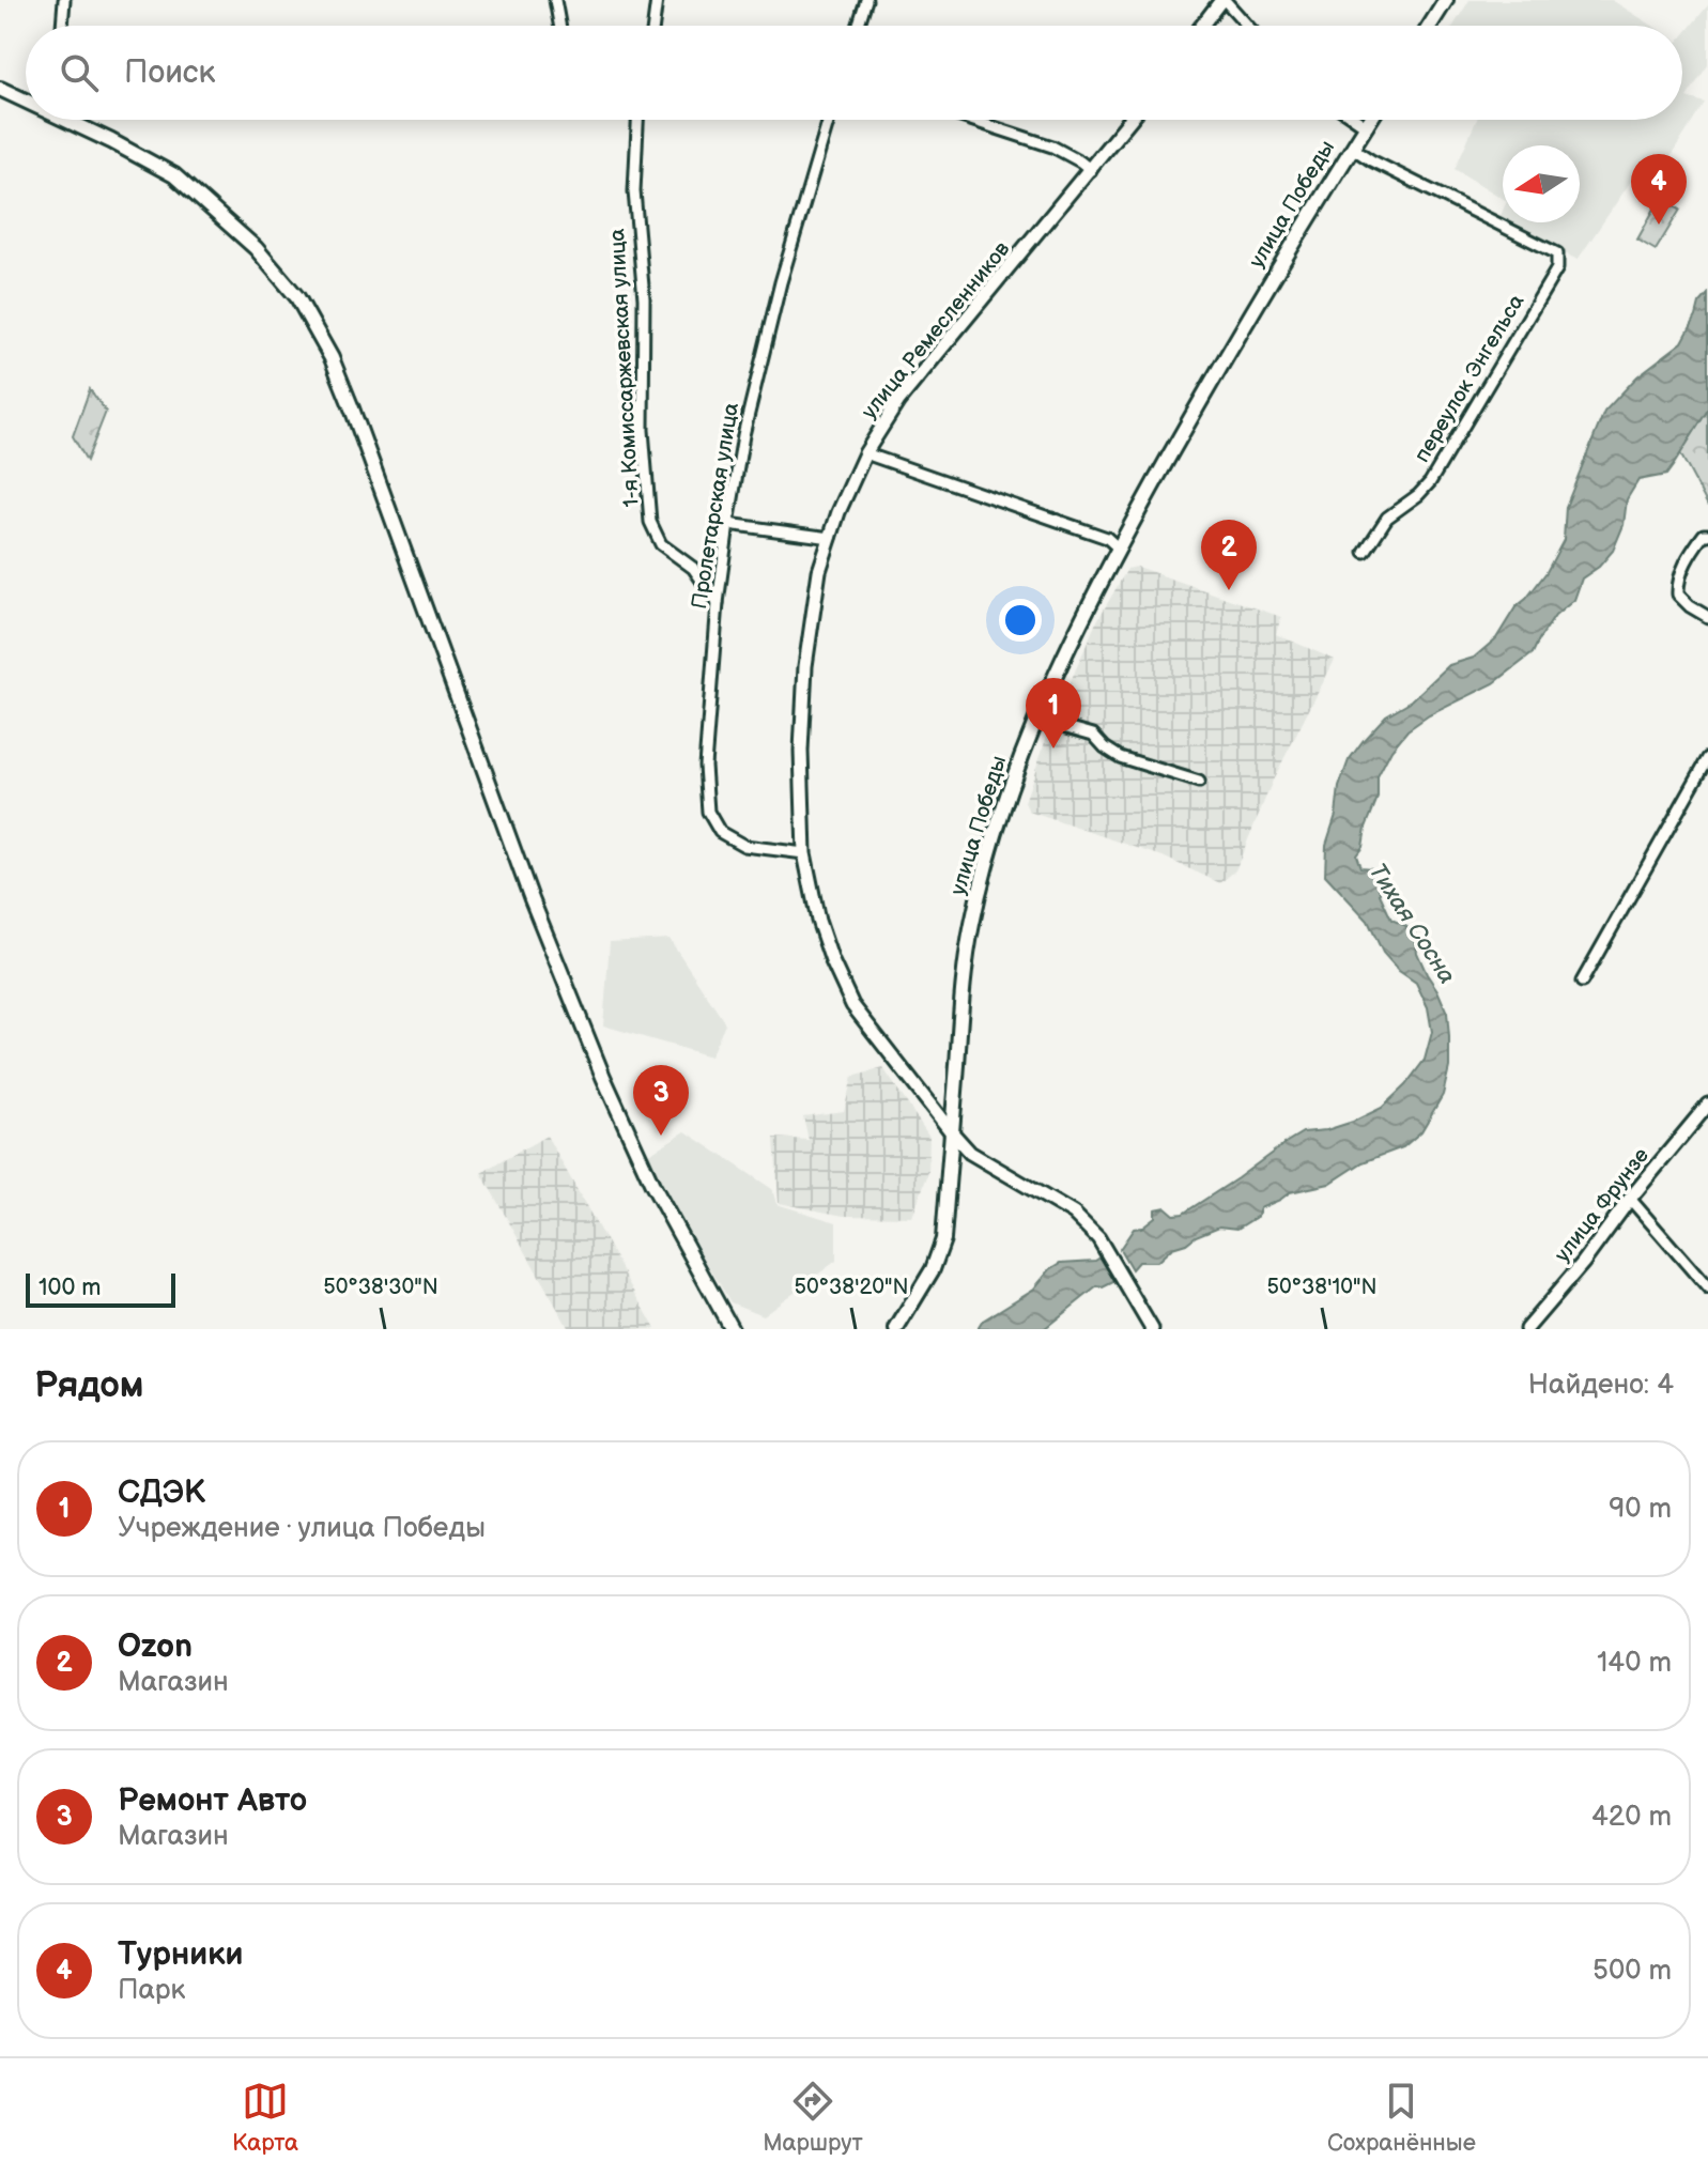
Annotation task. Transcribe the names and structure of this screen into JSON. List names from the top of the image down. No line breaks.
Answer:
{"streets":{"main road":["улица Победы"],"street":["улица Ремесленников","1-я Комиссаржевская улица","переулок Энгельса","Пролетарская улица","улица Фрунзе"]},"crossings":[["улица Победы","улица Ремесленников"],["улица Победы","переулок Энгельса"],["улица Ремесленников","Пролетарская улица"],["1-я Комиссаржевская улица","Пролетарская улица"]],"water":["Тихая Сосна"],"scale_bar":"100 m","north":"left","page":{"search":"Поиск","pins":["4","2","1","3"],"scale":"100 m","heading":["Рядом","Найдено: 4"],"list":[{"mark":"1","name":"СДЭК","note":"Учреждение · улица Победы","value":"90 m"},{"mark":"2","name":"Ozon","note":"Магазин","value":"140 m"},{"mark":"3","name":"Ремонт Авто","note":"Магазин","value":"420 m"},{"mark":"4","name":"Турники","note":"Парк","value":"500 m"}],"nav":["Карта","Маршрут","Сохранённые"]},"coordinates":["50°38'30\"N","50°38'20\"N","50°38'10\"N"]}
